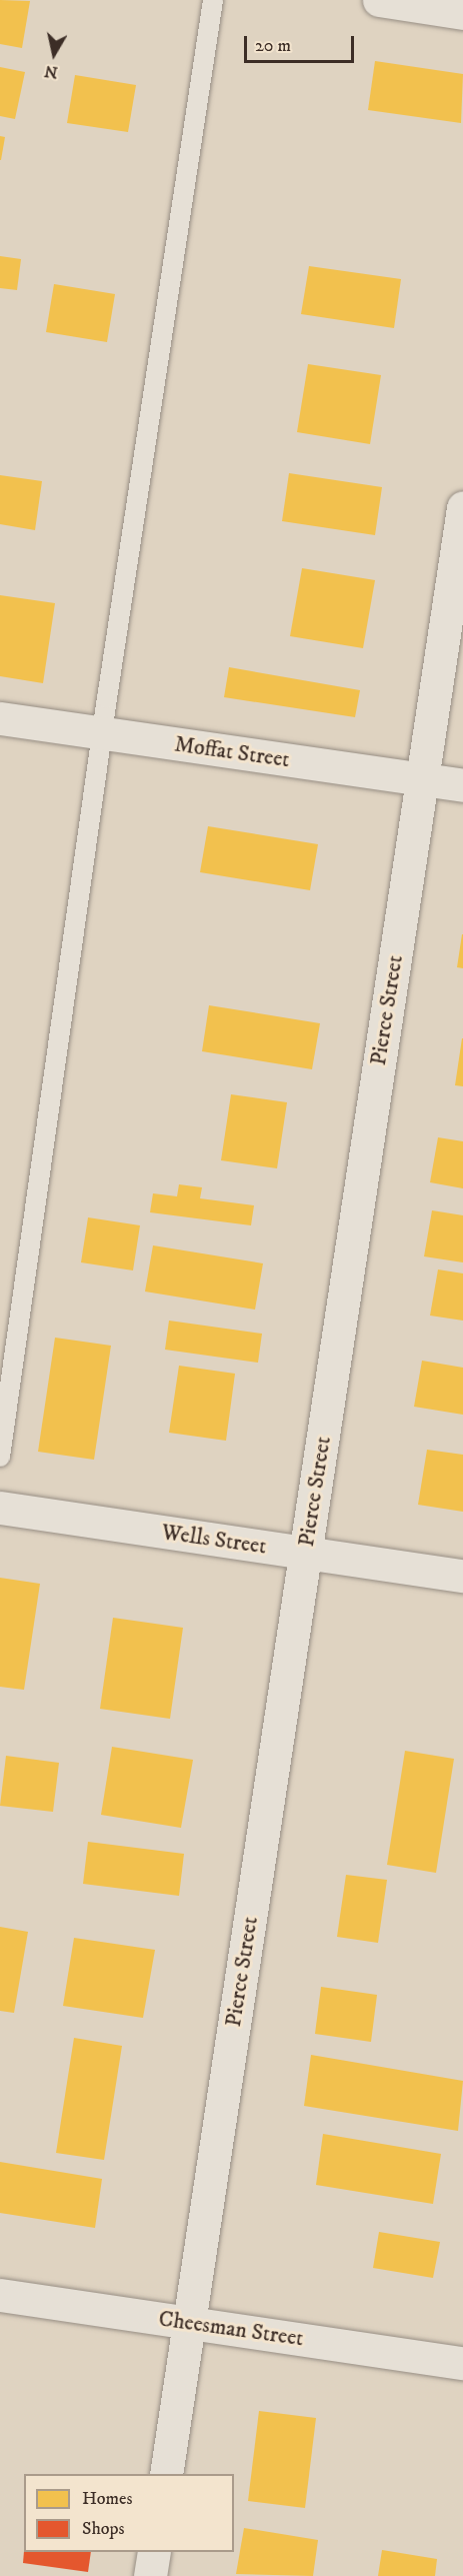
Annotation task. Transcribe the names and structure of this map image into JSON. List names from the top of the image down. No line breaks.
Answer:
{"streets":{"street":["Moffat Street","Pierce Street","Wells Street","Cheesman Street"]},"crossings":[["Moffat Street","Pierce Street"],["Pierce Street","Wells Street"],["Pierce Street","Cheesman Street"]],"legend":["Homes","Shops"],"scale_bar":"20 m","north":"bottom"}
